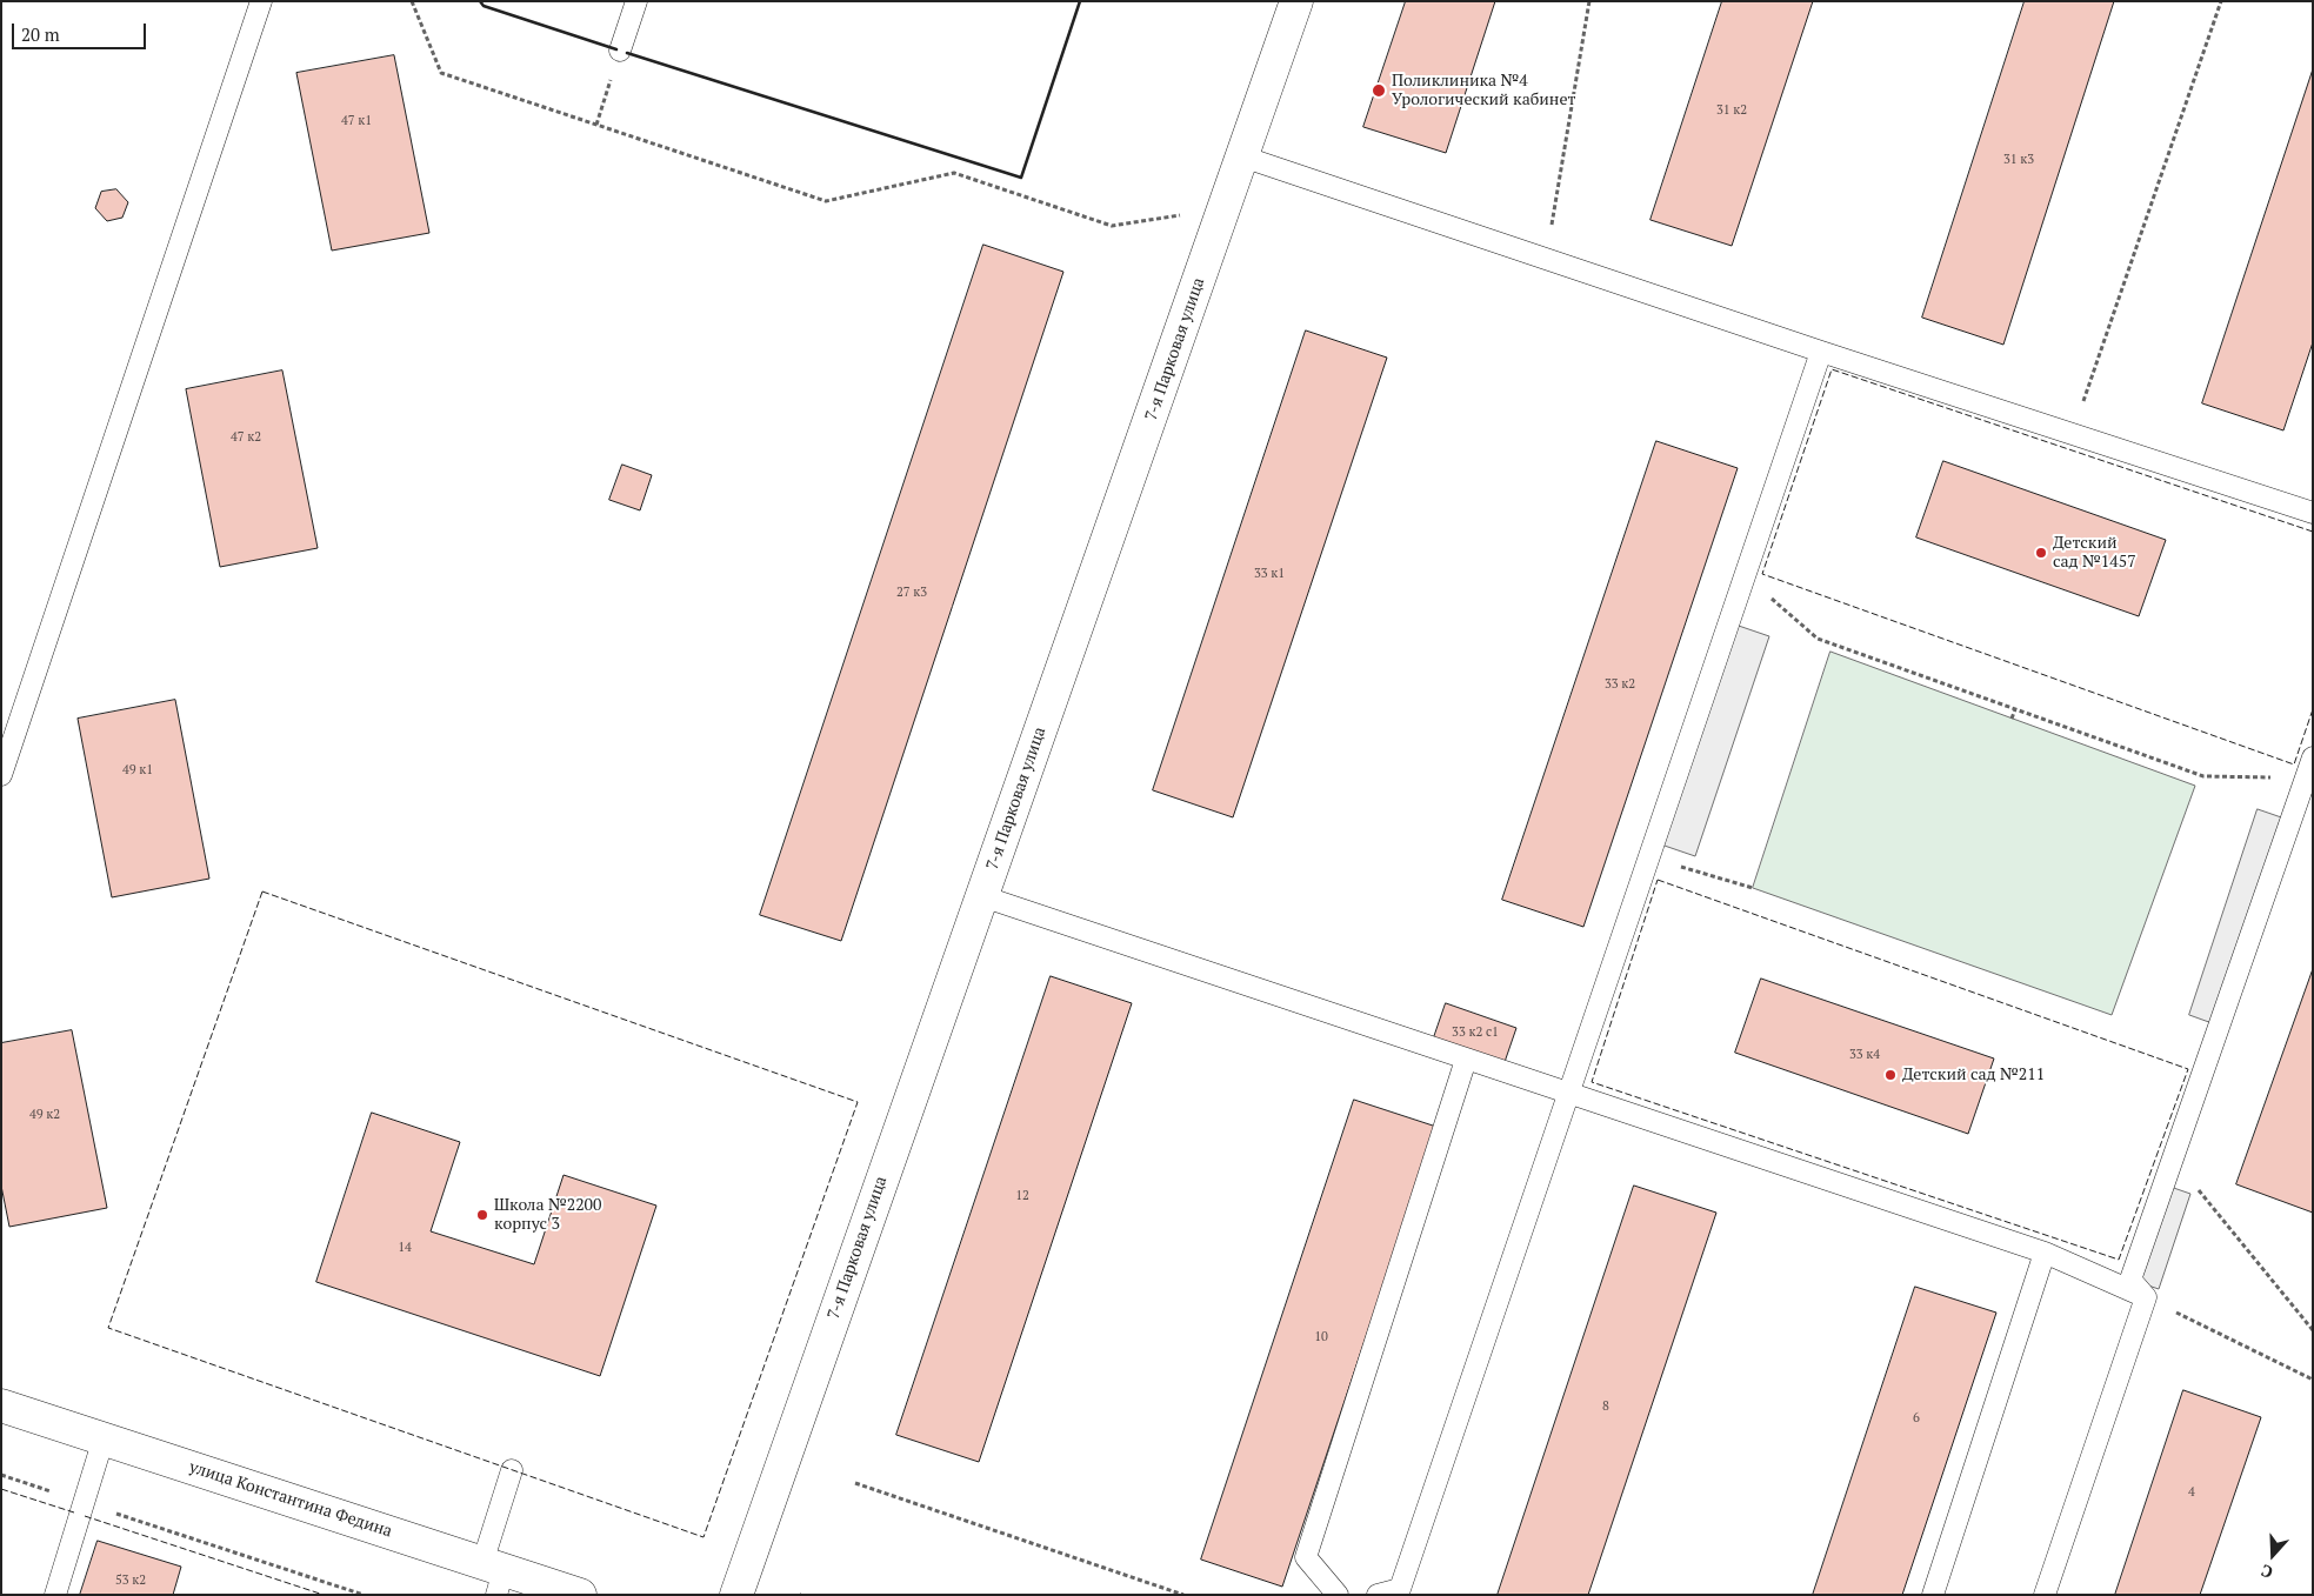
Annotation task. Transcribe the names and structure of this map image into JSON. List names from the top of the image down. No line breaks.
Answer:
{"streets":{"street":["7-я Парковая улица","улица Константина Федина"]},"places":["Поликлиника №4 Урологический кабинет","Детский сад №1457","Детский сад №211","Школа №2200 корпус 3"],"house_numbers":["31 к2","47 к1","31 к3","47 к2","33 к1","27 к3","33 к2","49 к1","33 к2 с1","33 к4","49 к2","12","14","10","8","6","4","53 к2"],"scale_bar":"20 m","north":"bottom"}
